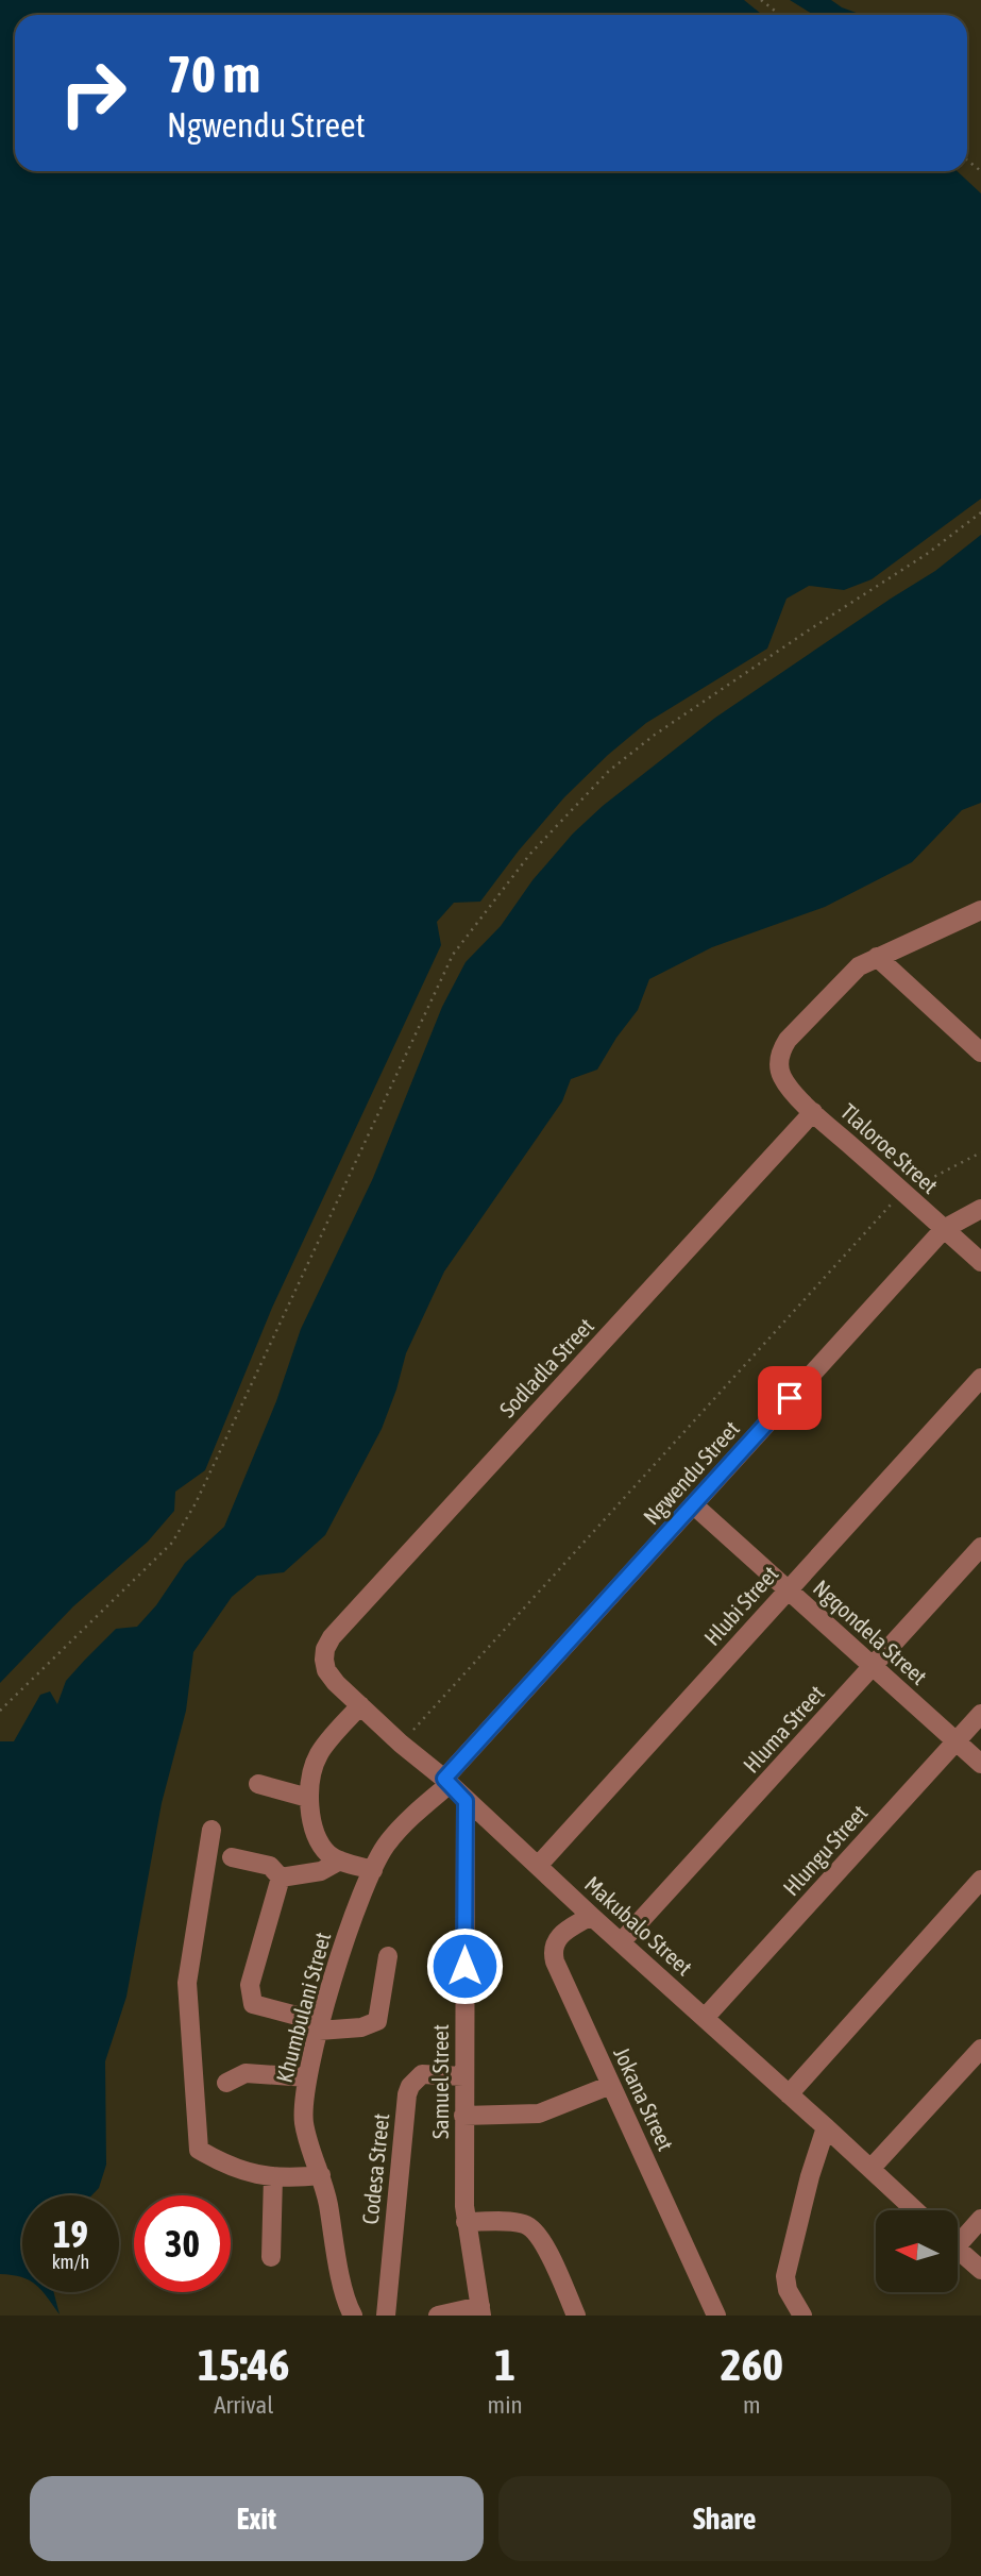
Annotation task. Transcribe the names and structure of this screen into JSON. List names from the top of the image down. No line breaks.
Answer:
{"streets":{"street":["Tlaloroe Street","Sodladla Street","Ngwendu Street","Hlubi Street","Ngqondela Street","Hluma Street","Hlungu Street","Makubalo Street","Khumbulani Street","Samuel Street","Jokana Street","Codesa Street"]},"crossings":[["Tlaloroe Street","Sodladla Street"],["Tlaloroe Street","Ngwendu Street"],["Sodladla Street","Makubalo Street"],["Ngwendu Street","Ngqondela Street"],["Ngwendu Street","Makubalo Street"],["Ngwendu Street","Khumbulani Street"],["Hlubi Street","Ngqondela Street"],["Hlubi Street","Makubalo Street"],["Ngqondela Street","Hluma Street"],["Ngqondela Street","Hlungu Street"],["Hluma Street","Makubalo Street"],["Hlungu Street","Makubalo Street"],["Makubalo Street","Khumbulani Street"],["Makubalo Street","Samuel Street"],["Makubalo Street","Jokana Street"],["Samuel Street","Codesa Street"]],"north":"left","page":{"turn":["70 m","Ngwendu Street"],"speed":"19 km/h","limit":"30","eta":["15:46","Arrival","1","min","260","m"],"buttons":["Exit","Share"]}}
